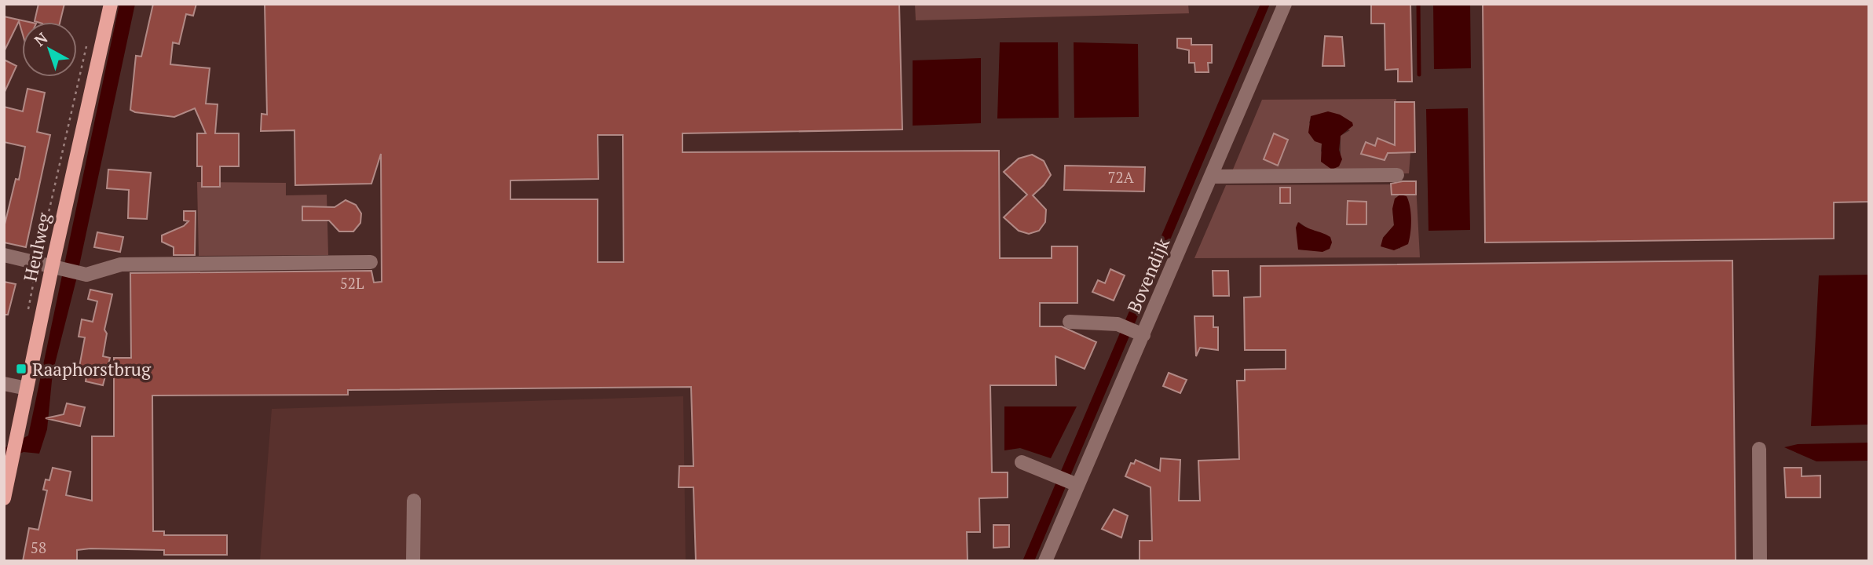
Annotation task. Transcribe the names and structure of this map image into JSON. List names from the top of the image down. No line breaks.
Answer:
{"streets":{"main road":["Heulweg"],"street":["Bovendijk"]},"places":{"transit":["Raaphorstbrug"]},"house_numbers":["72A","52L","58"],"north":"top left"}
